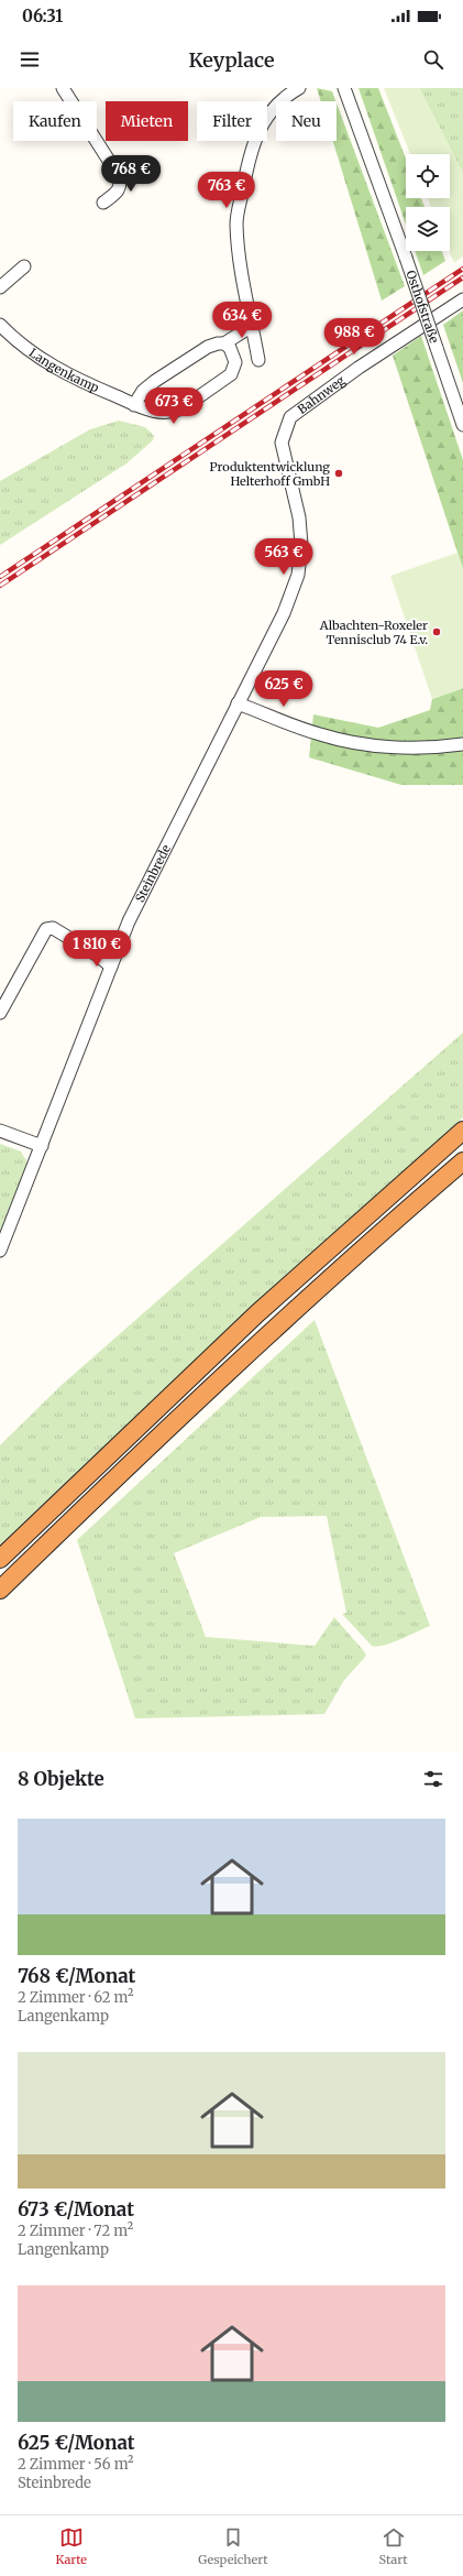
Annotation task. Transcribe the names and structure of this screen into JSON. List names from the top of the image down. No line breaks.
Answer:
{"streets":{"street":["Osthofstraße","Langenkamp","Bahnweg","Steinbrede"]},"crossings":[["Bahnweg","Steinbrede"]],"places":["Produktentwicklung Helterhoff GmbH","Albachten-Roxeler Tennisclub 74 E.v."],"page":{"status":"06:31","header":"Keyplace","chip":["Kaufen","Mieten","Filter","Neu"],"price":["768 €","763 €","634 €","988 €","673 €","563 €","625 €","1 810 €"],"heading":"8 Objekte","list":[{"name":"768 €/Monat","note":"2 Zimmer · 62 m² · Langenkamp"},{"name":"673 €/Monat","note":"2 Zimmer · 72 m² · Langenkamp"},{"name":"625 €/Monat","note":"2 Zimmer · 56 m² · Steinbrede"}],"tabs":["Karte","Gespeichert","Start"]}}
